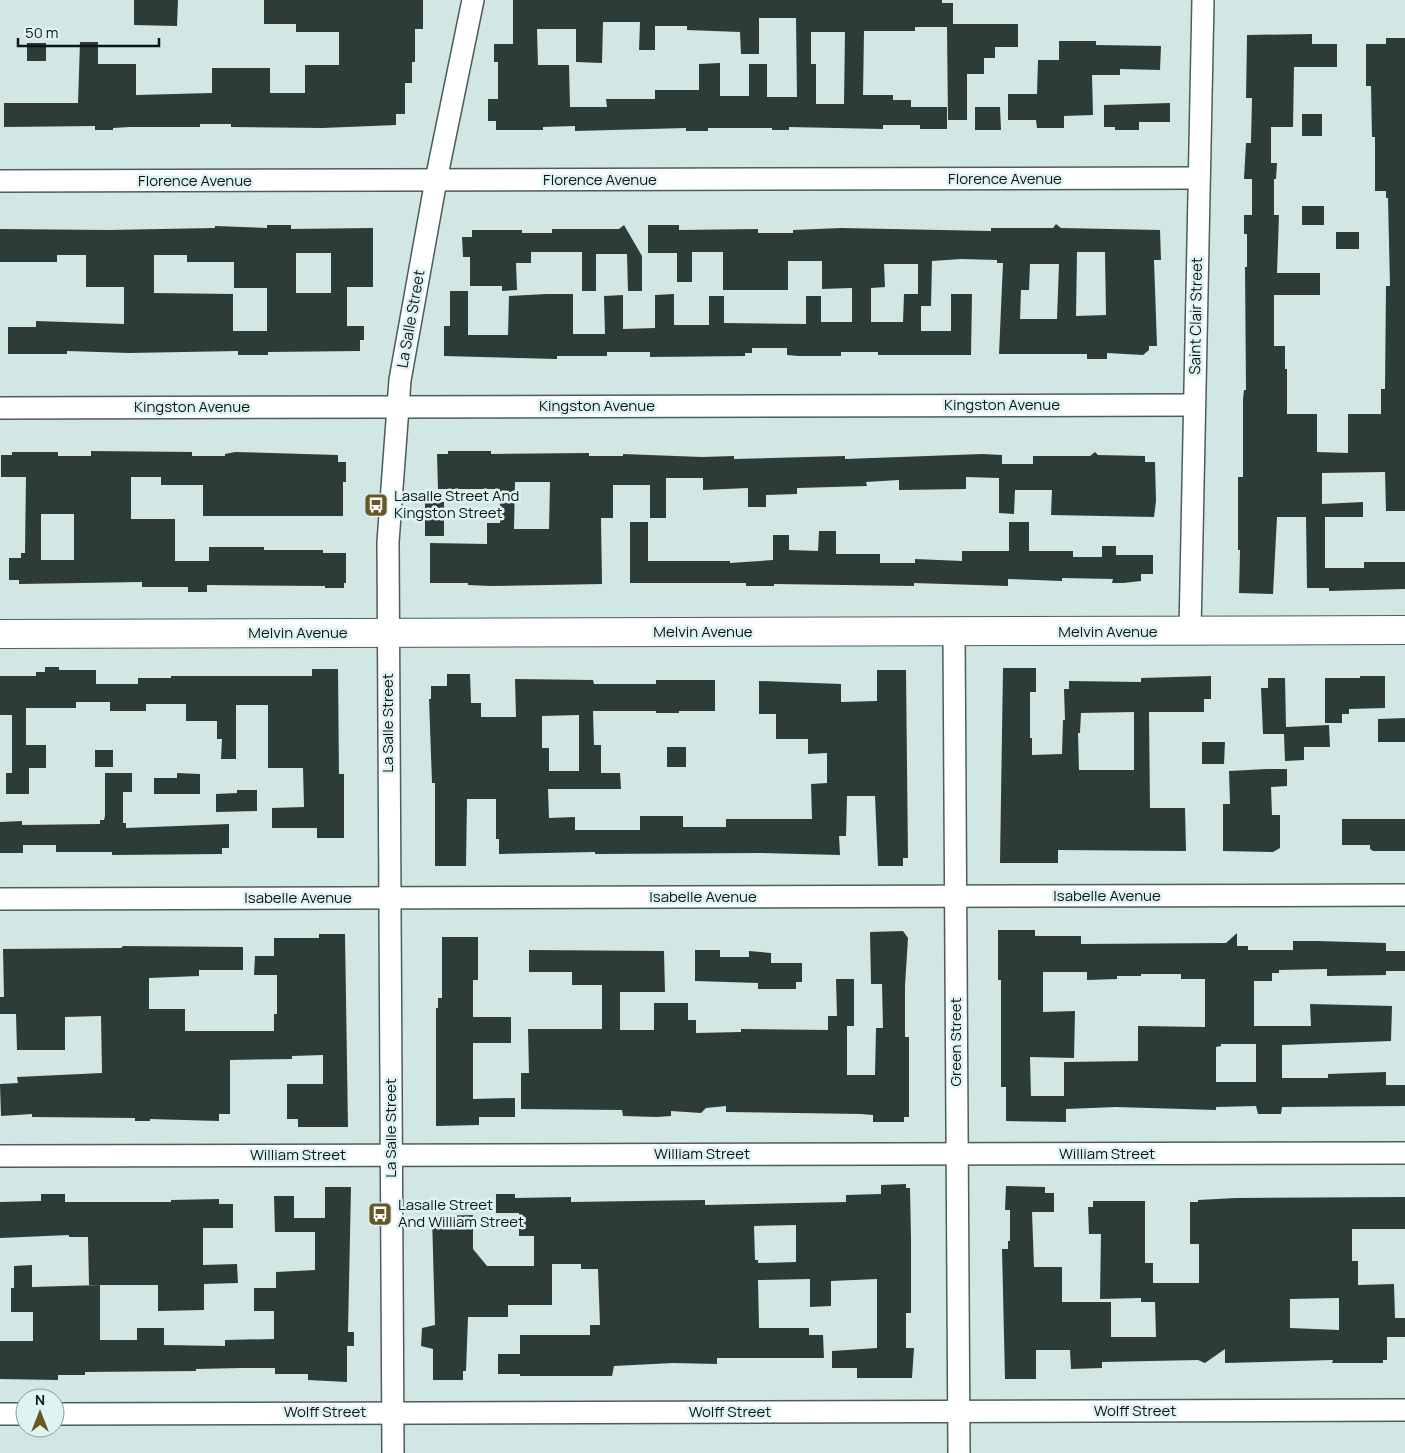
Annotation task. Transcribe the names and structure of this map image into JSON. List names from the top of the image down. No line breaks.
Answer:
{"streets":{"street":["Florence Avenue","Saint Clair Street","La Salle Street","Kingston Avenue","Melvin Avenue","Isabelle Avenue","Green Street","William Street","Wolff Street"]},"crossings":[["Florence Avenue","Saint Clair Street"],["Florence Avenue","La Salle Street"],["Saint Clair Street","Kingston Avenue"],["Saint Clair Street","Melvin Avenue"],["La Salle Street","Kingston Avenue"],["La Salle Street","Melvin Avenue"],["La Salle Street","Isabelle Avenue"],["La Salle Street","William Street"],["La Salle Street","Wolff Street"],["Melvin Avenue","Green Street"],["Isabelle Avenue","Green Street"],["Green Street","William Street"],["Green Street","Wolff Street"]],"places":{"bus stop":["Lasalle Street And Kingston Street","Lasalle Street And William Street"]},"scale_bar":"50 m","north":"top"}
